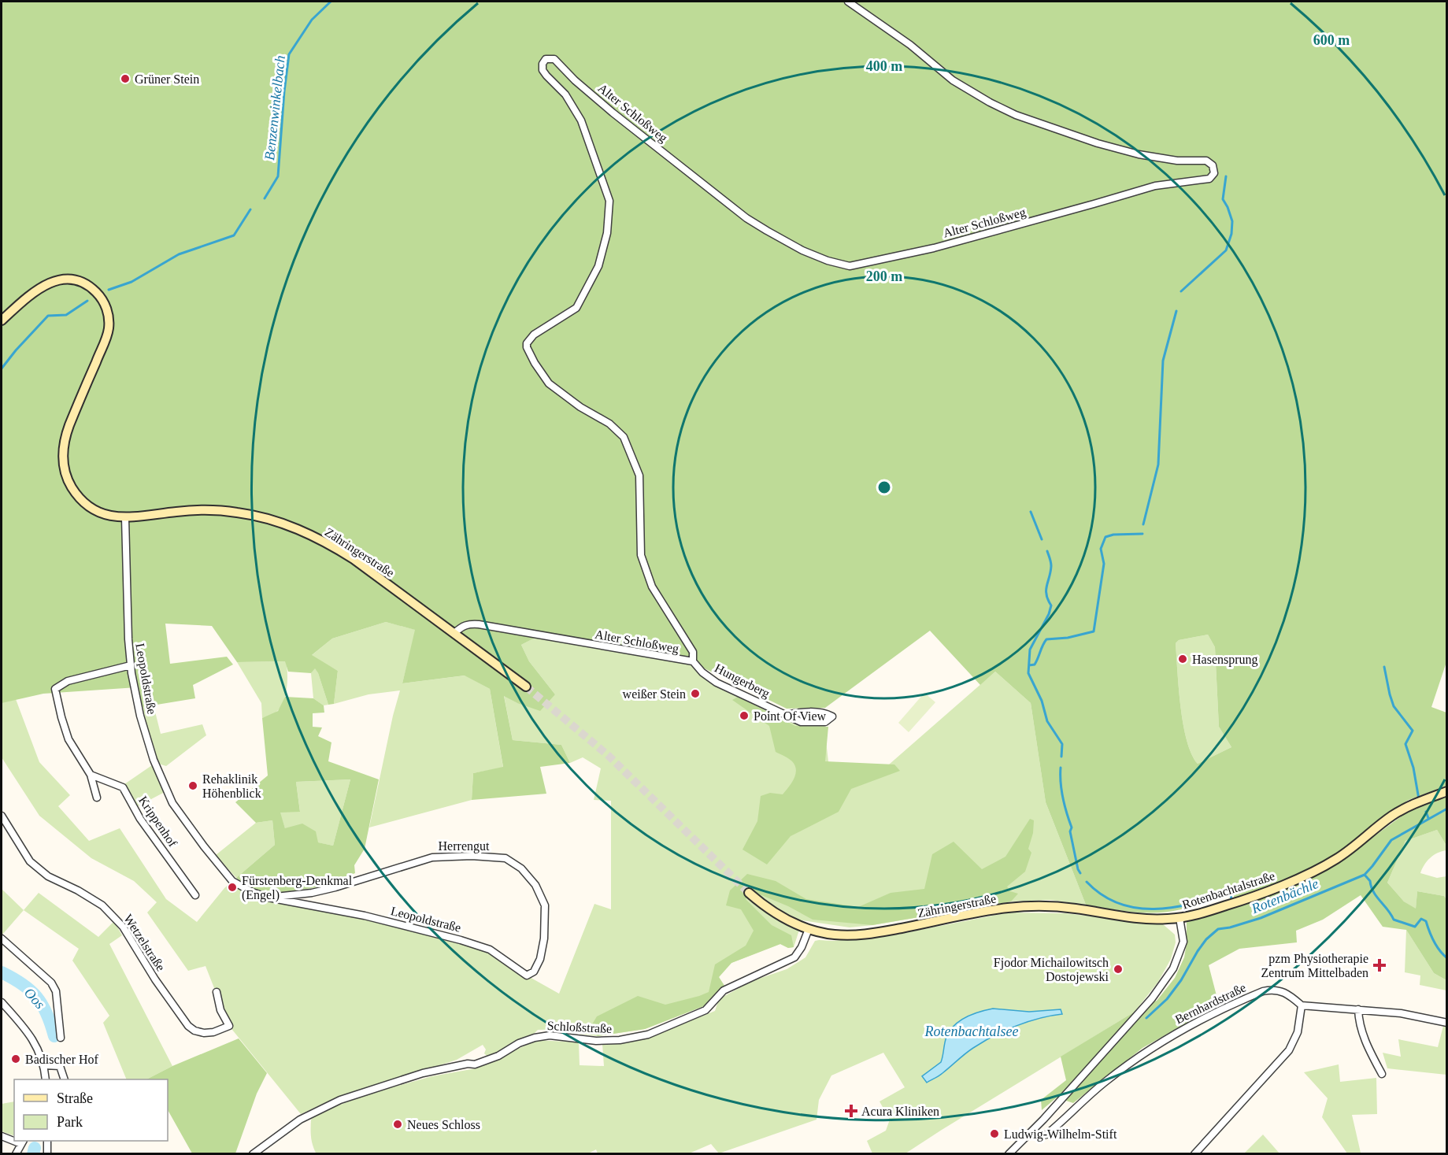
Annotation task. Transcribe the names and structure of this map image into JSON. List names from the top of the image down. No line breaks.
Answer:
{"streets":{"main road":["Zähringerstraße","Rotenbachtalstraße"],"street":["Alter Schloßweg","Leopoldstraße","Hungerberg","Krippenhof","Herrengut","Wetzelstraße","Bernhardstraße","Schloßstraße"]},"crossings":[["Alter Schloßweg","Zähringerstraße"],["Alter Schloßweg","Hungerberg"],["Zähringerstraße","Leopoldstraße"],["Zähringerstraße","Rotenbachtalstraße"],["Zähringerstraße","Schloßstraße"],["Leopoldstraße","Herrengut"],["Rotenbachtalstraße","Bernhardstraße"]],"water":["Benzenwinkelbach","Rotenbächle","Oos","Rotenbachtalsee"],"places":{"other":["Grüner Stein","Hasensprung","weißer Stein","Point Of View","Rehaklinik Höhenblick","Fürstenberg-Denkmal (Engel)","Fjodor Michailowitsch Dostojewski","Badischer Hof","Neues Schloss","Ludwig-Wilhelm-Stift"],"health":["pzm Physiotherapie Zentrum Mittelbaden","Acura Kliniken"]},"legend":["Straße","Park"],"rings":["600 m","400 m","200 m"]}
